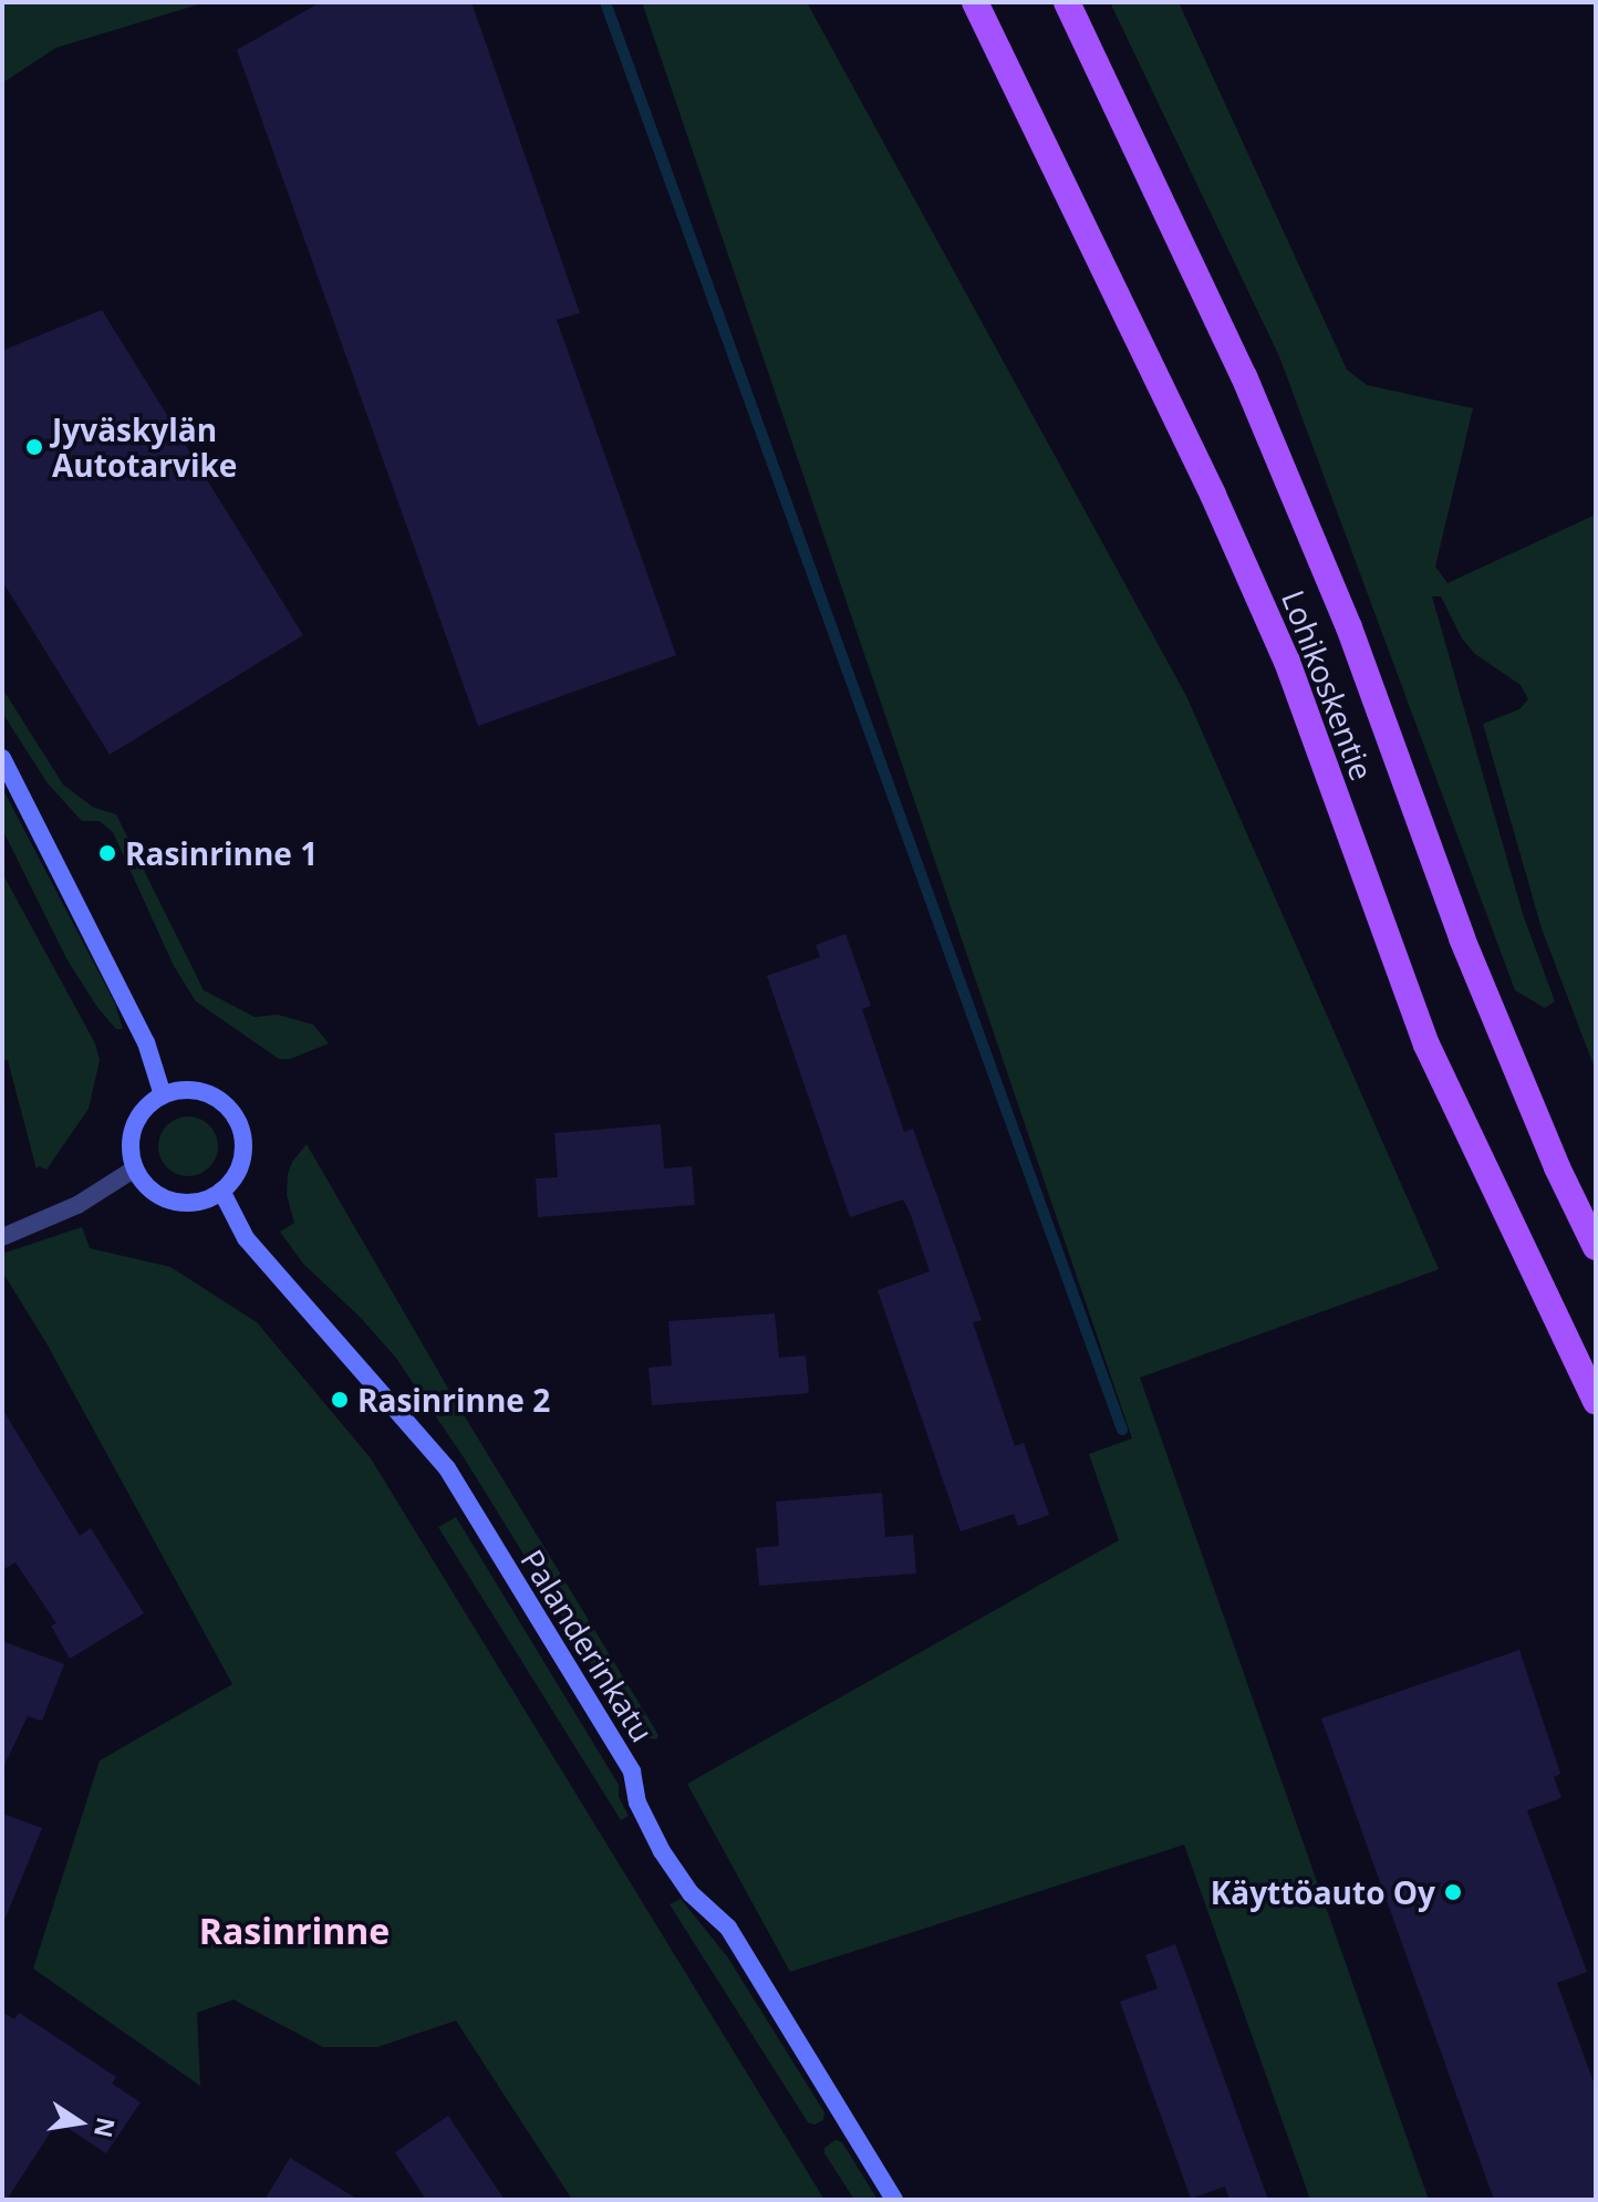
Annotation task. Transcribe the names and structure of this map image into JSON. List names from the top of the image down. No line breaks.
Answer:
{"streets":{"main road":["Lohikoskentie"],"street":["Palanderinkatu"]},"districts":["Rasinrinne"],"places":["Jyväskylän Autotarvike","Rasinrinne 1","Rasinrinne 2","Käyttöauto Oy"],"north":"right"}
